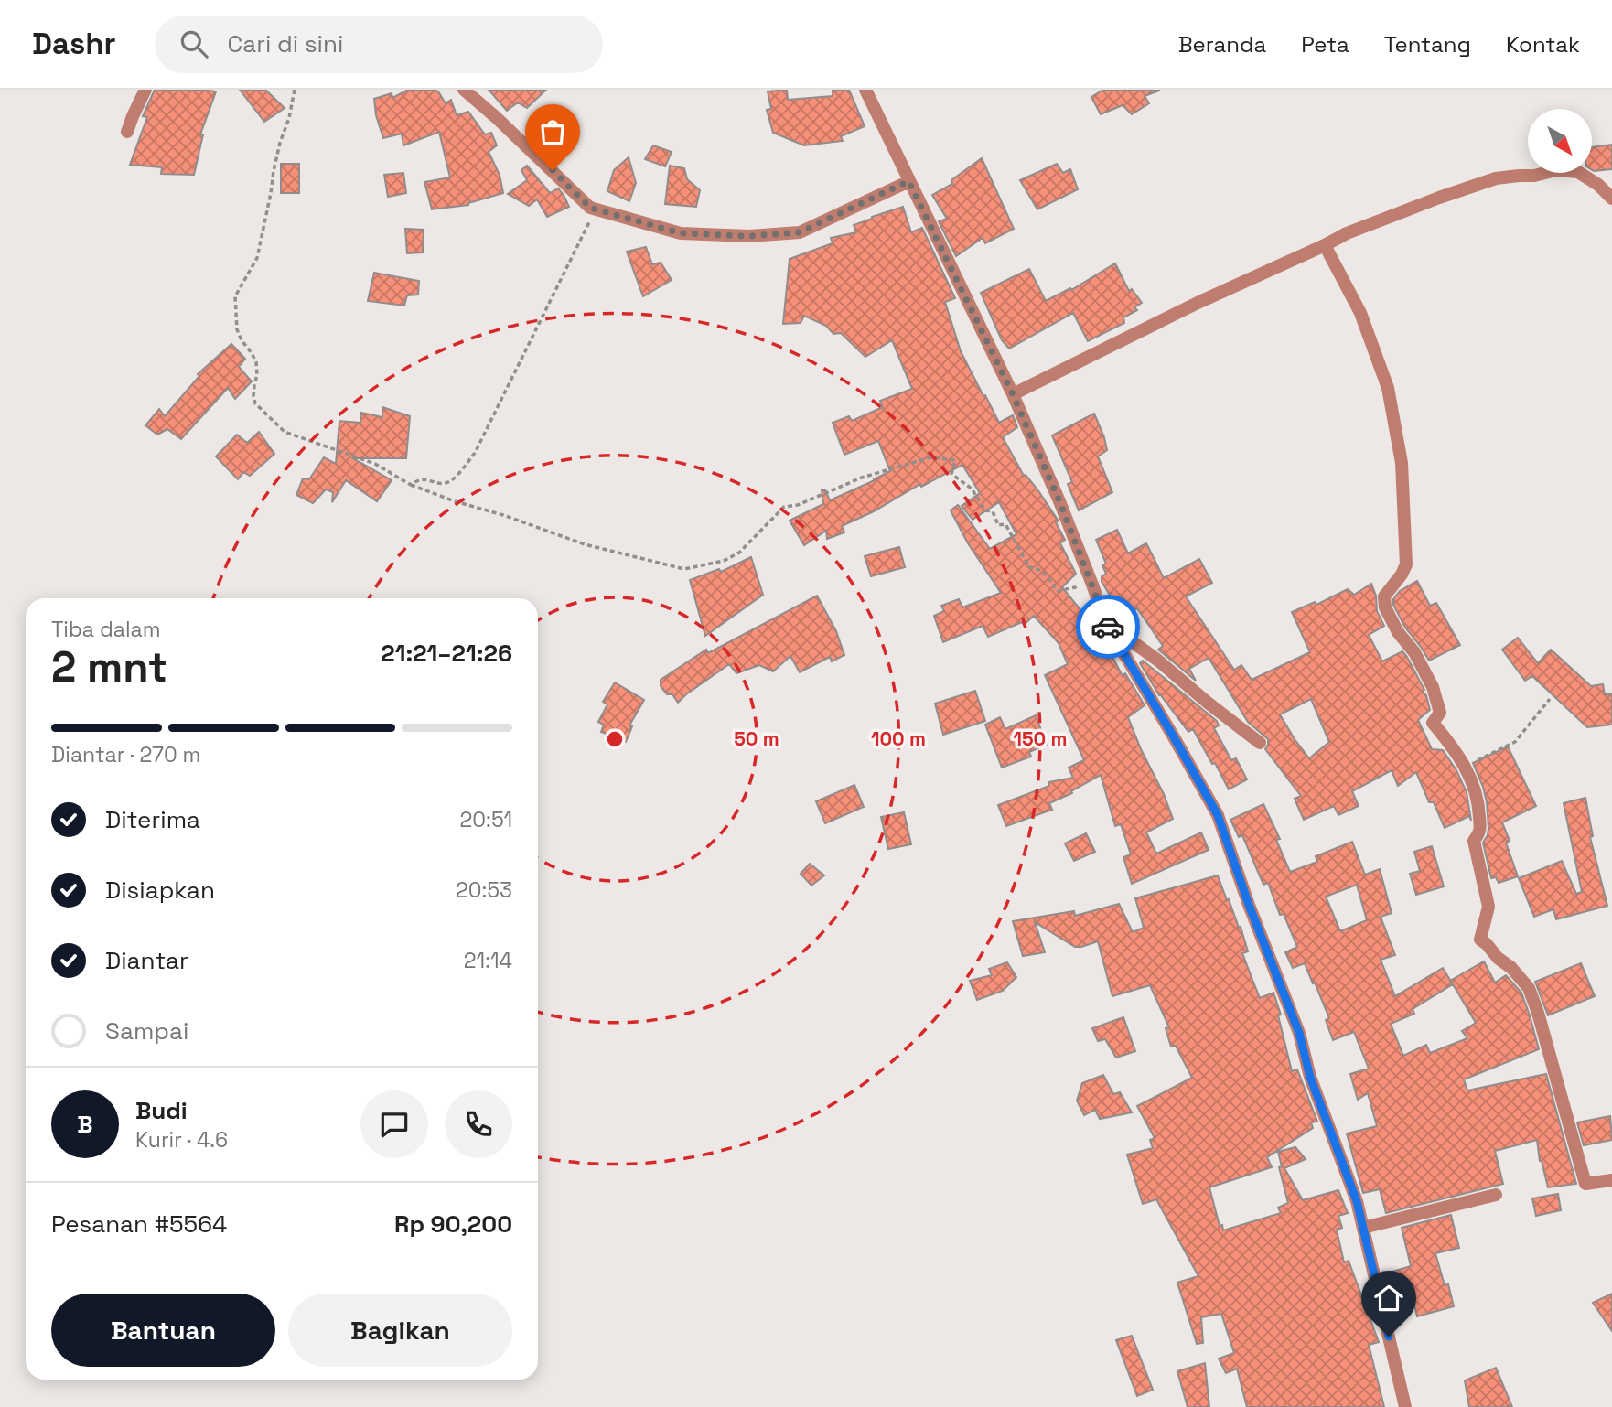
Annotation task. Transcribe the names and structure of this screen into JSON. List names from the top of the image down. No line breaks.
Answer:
{"north":"bottom right","page":{"header":"Dashr","search":"Cari di sini","nav":["Beranda","Peta","Tentang","Kontak"],"heading":["2 mnt","Tiba dalam","21:21–21:26"],"panel":["Budi","Kurir · 4.6","Pesanan #5564","Rp 90,200"],"bar":"Diantar · 270 m","list":[["Diterima","20:51"],["Disiapkan","20:53"],["Diantar","21:14"],"Sampai"],"round":"B","buttons":["Bantuan","Bagikan"]},"rings":["50 m","100 m","150 m"]}
